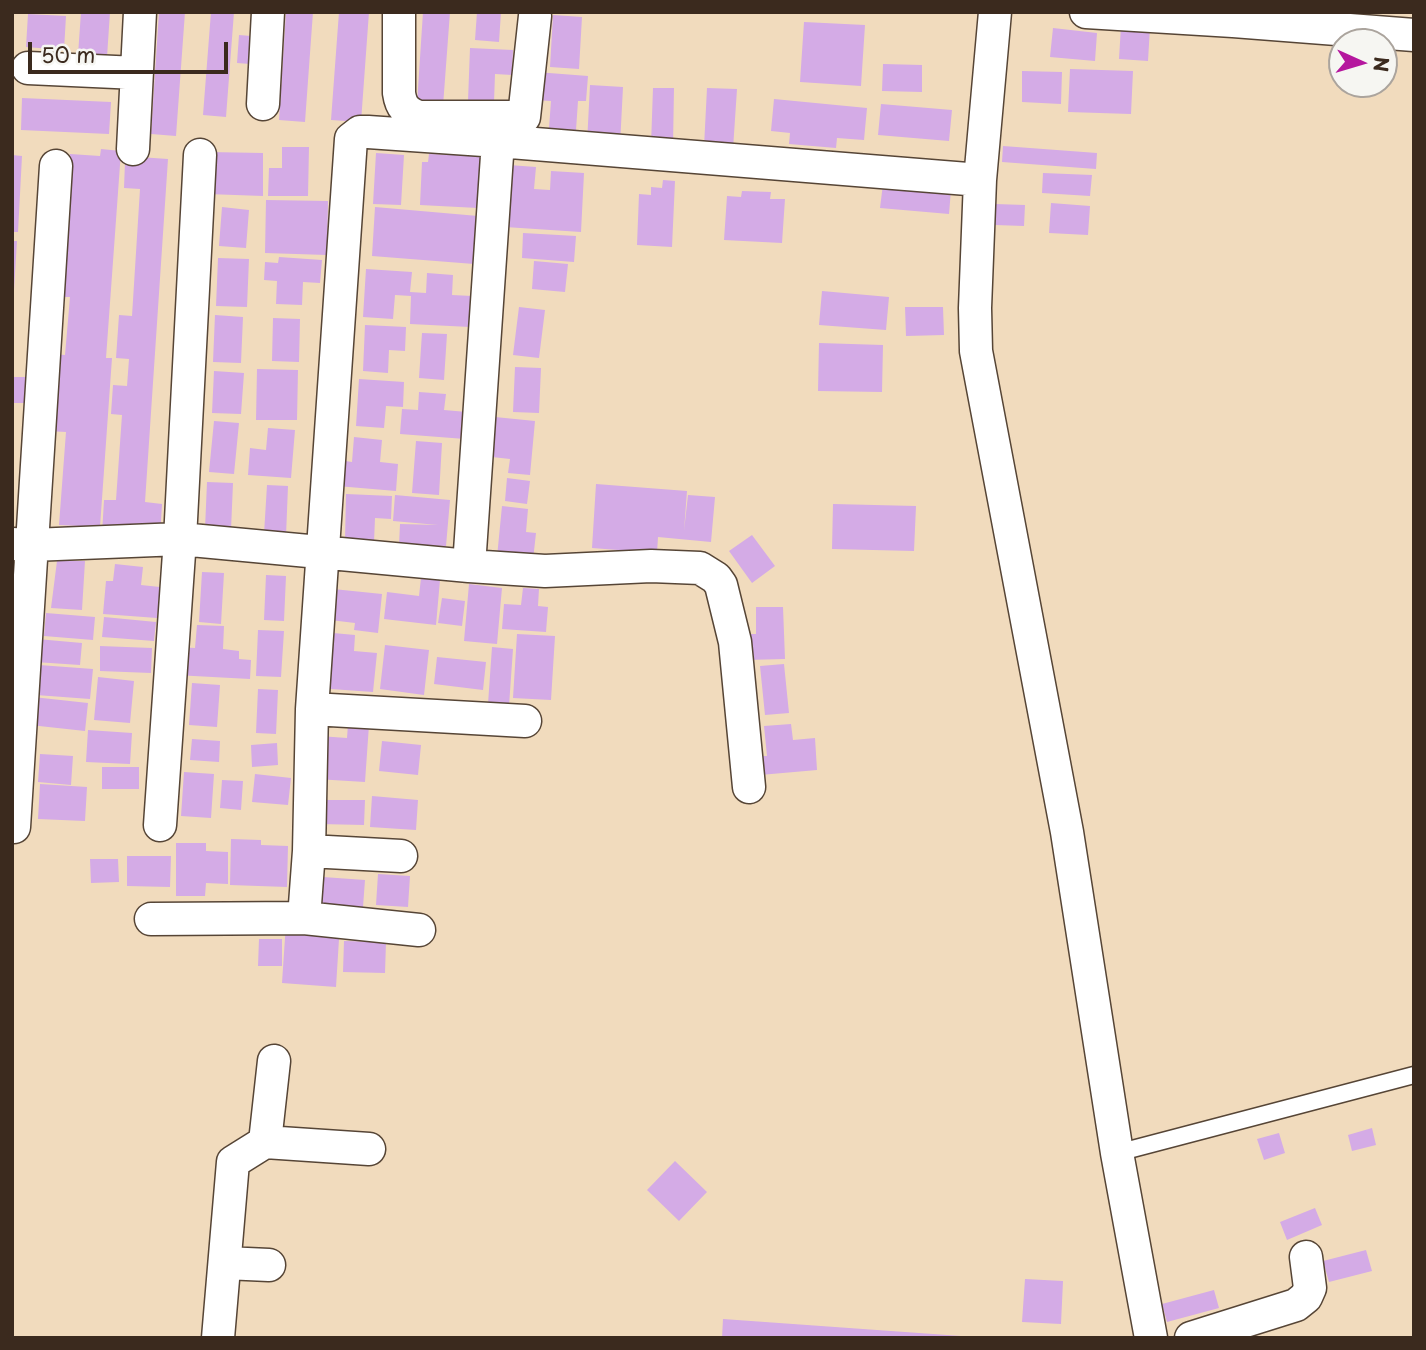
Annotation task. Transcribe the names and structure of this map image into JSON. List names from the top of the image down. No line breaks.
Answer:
{"scale_bar":"50 m","north":"right"}
